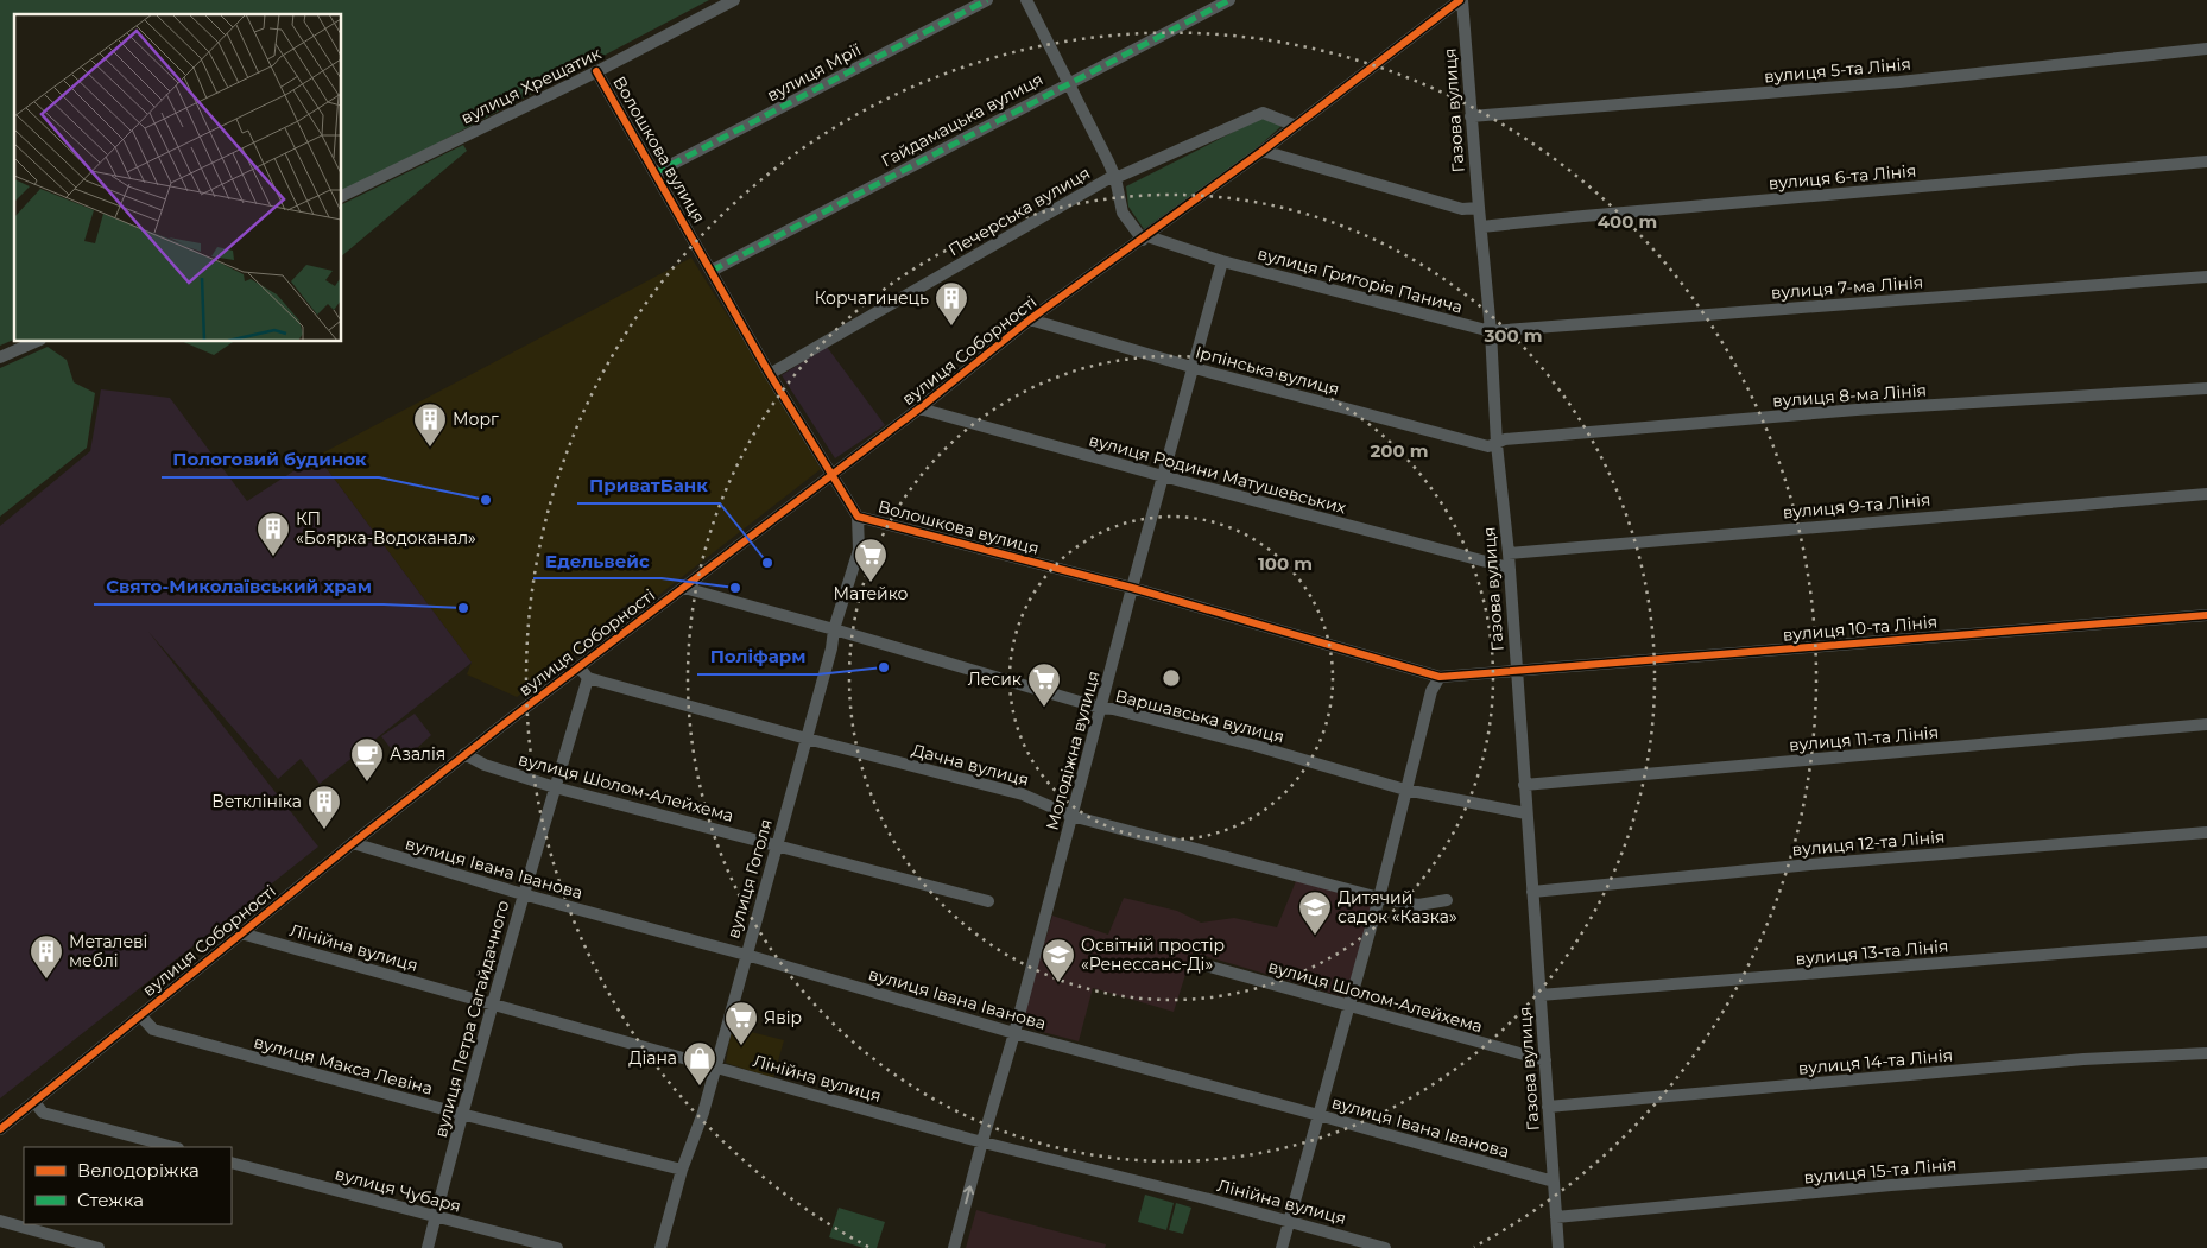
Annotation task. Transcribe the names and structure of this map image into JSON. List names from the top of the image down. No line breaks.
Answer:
{"streets":{"street":["вулиця 5-та Лінія","вулиця Мрії","вулиця Хрещатик","Газова вулиця","Гайдамацька вулиця","Волошкова вулиця","вулиця 6-та Лінія","Печерська вулиця","вулиця Григорія Панича","вулиця 7-ма Лінія","вулиця Соборності","Ірпінська вулиця","вулиця 8-ма Лінія","вулиця Родини Матушевських","вулиця 9-та Лінія","вулиця 10-та Лінія","Варшавська вулиця","вулиця 11-та Лінія","Молодіжна вулиця","Дачна вулиця","вулиця Шолом-Алейхема","вулиця 12-та Лінія","вулиця Івана Іванова","вулиця Гоголя","Лінійна вулиця","вулиця 13-та Лінія","вулиця Петра Сагайдачного","вулиця 14-та Лінія","вулиця Макса Левіна","вулиця 15-та Лінія","вулиця Чубаря"]},"crossings":[["вулиця 5-та Лінія","Газова вулиця"],["вулиця Мрії","Волошкова вулиця"],["вулиця Хрещатик","Волошкова вулиця"],["Газова вулиця","Волошкова вулиця"],["Газова вулиця","вулиця 6-та Лінія"],["Газова вулиця","вулиця Григорія Панича"],["Газова вулиця","вулиця 7-ма Лінія"],["Газова вулиця","вулиця Соборності"],["Газова вулиця","Ірпінська вулиця"],["Газова вулиця","вулиця 8-ма Лінія"],["Газова вулиця","вулиця Родини Матушевських"],["Газова вулиця","вулиця 9-та Лінія"],["Газова вулиця","вулиця 10-та Лінія"],["Газова вулиця","Варшавська вулиця"],["Газова вулиця","вулиця 11-та Лінія"],["Газова вулиця","вулиця Шолом-Алейхема"],["Газова вулиця","вулиця 12-та Лінія"],["Газова вулиця","вулиця Івана Іванова"],["Газова вулиця","вулиця 13-та Лінія"],["Газова вулиця","вулиця 14-та Лінія"],["Газова вулиця","вулиця 15-та Лінія"],["Гайдамацька вулиця","Волошкова вулиця"],["Волошкова вулиця","Печерська вулиця"],["Волошкова вулиця","вулиця Соборності"],["Волошкова вулиця","вулиця 10-та Лінія"],["Волошкова вулиця","Молодіжна вулиця"],["Волошкова вулиця","вулиця Гоголя"],["Печерська вулиця","вулиця Соборності"],["вулиця Григорія Панича","вулиця 7-ма Лінія"],["вулиця Григорія Панича","вулиця Соборності"],["вулиця Григорія Панича","Молодіжна вулиця"],["вулиця Соборності","Ірпінська вулиця"],["вулиця Соборності","вулиця Родини Матушевських"],["вулиця Соборності","Варшавська вулиця"],["вулиця Соборності","вулиця Шолом-Алейхема"],["вулиця Соборності","вулиця Івана Іванова"],["вулиця Соборності","Лінійна вулиця"],["вулиця Соборності","вулиця Макса Левіна"],["Ірпінська вулиця","вулиця 8-ма Лінія"],["Ірпінська вулиця","Молодіжна вулиця"],["вулиця Родини Матушевських","Молодіжна вулиця"],["Варшавська вулиця","Молодіжна вулиця"],["Варшавська вулиця","вулиця Гоголя"],["Молодіжна вулиця","Дачна вулиця"],["Молодіжна вулиця","вулиця Івана Іванова"],["Молодіжна вулиця","Лінійна вулиця"],["Дачна вулиця","вулиця Гоголя"],["Дачна вулиця","вулиця Петра Сагайдачного"],["вулиця Шолом-Алейхема","вулиця Гоголя"],["вулиця Шолом-Алейхема","вулиця Петра Сагайдачного"],["вулиця Івана Іванова","вулиця Гоголя"],["вулиця Івана Іванова","вулиця Петра Сагайдачного"],["вулиця Гоголя","Лінійна вулиця"],["вулиця Гоголя","вулиця Макса Левіна"],["Лінійна вулиця","вулиця Петра Сагайдачного"],["вулиця Петра Сагайдачного","вулиця Макса Левіна"],["вулиця Петра Сагайдачного","вулиця Чубаря"]],"places":{"building":["Корчагинець","Морг","КП «Боярка-Водоканал»","Ветклініка","Металеві меблі"],"other":["Пологовий будинок","ПриватБанк","Едельвейс","Свято-Миколаївський храм","Поліфарм"],"supermarket":["Матейко","Лесик","Явір"],"cafe":["Азалія"],"school or university":["Дитячий садок «Казка»","Освітній простір «Ренессанс-Ді»"],"shop":["Діана"]},"legend":["Велодоріжка","Стежка"],"rings":["400 m","300 m","200 m","100 m"]}
